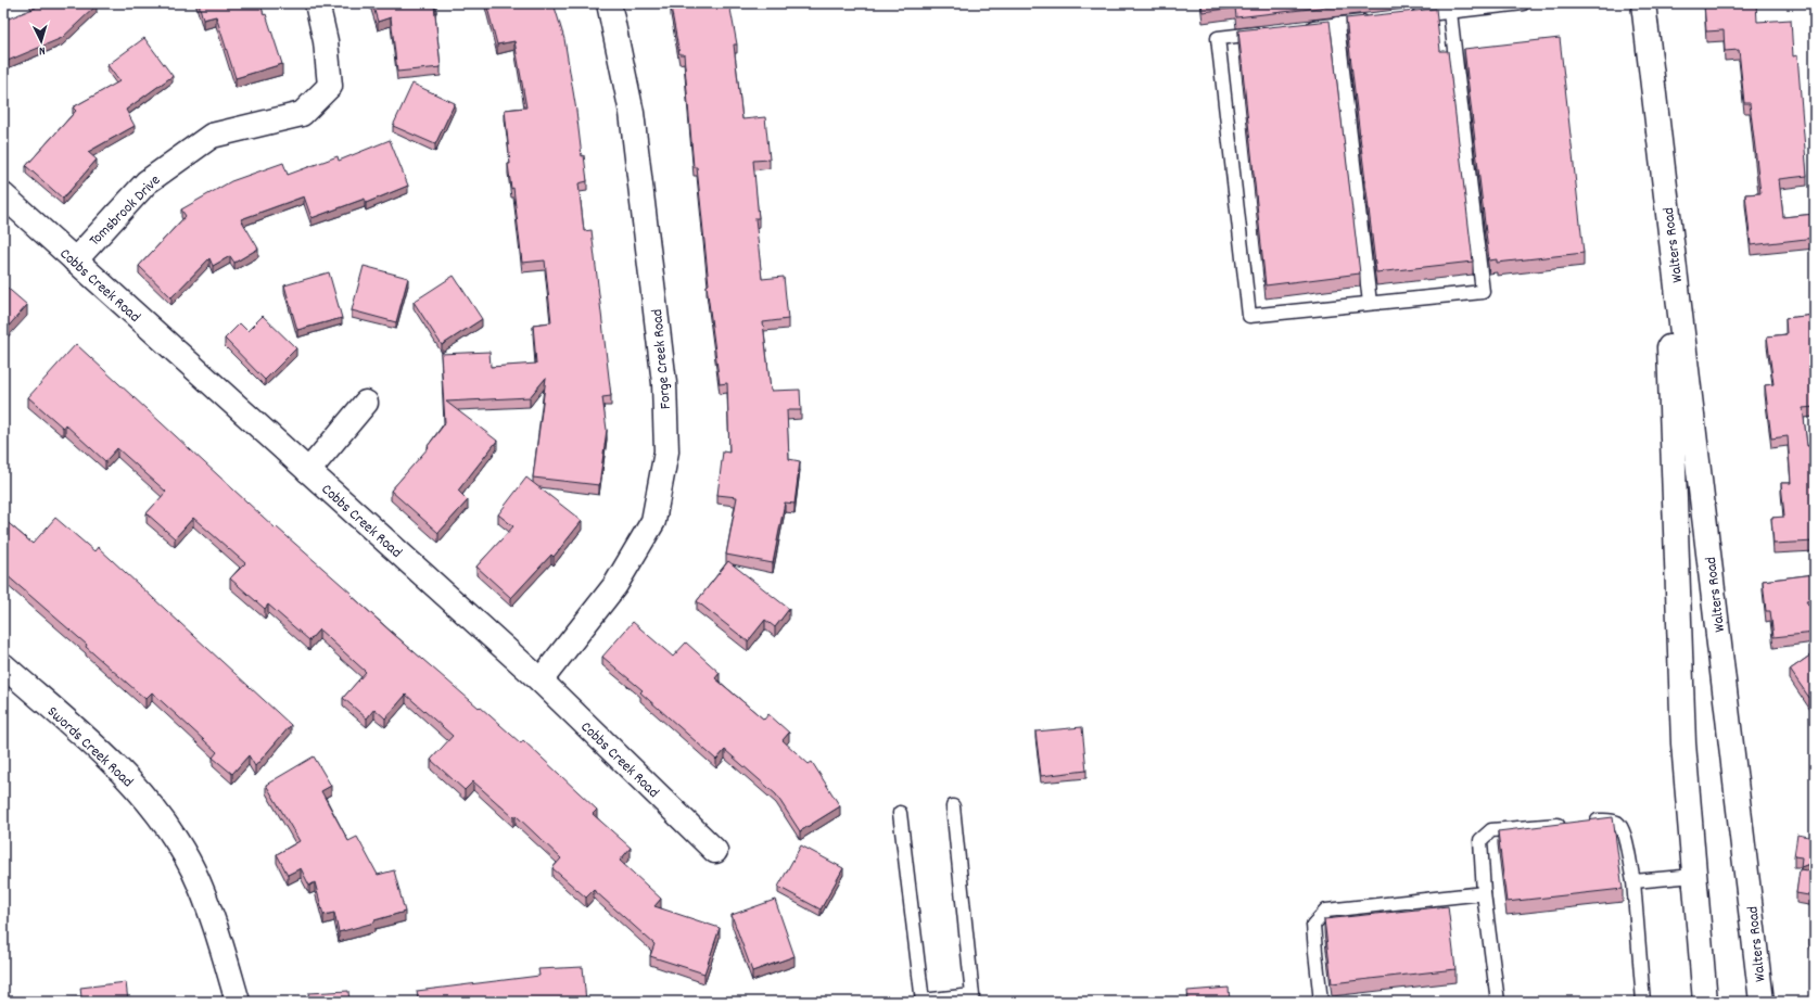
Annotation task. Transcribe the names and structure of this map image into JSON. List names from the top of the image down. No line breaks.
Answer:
{"streets":{"street":["Tomsbrook Drive","Walters Road","Cobbs Creek Road","Forge Creek Road","Swords Creek Road"]},"crossings":[["Tomsbrook Drive","Cobbs Creek Road"],["Cobbs Creek Road","Forge Creek Road"]],"north":"bottom"}
